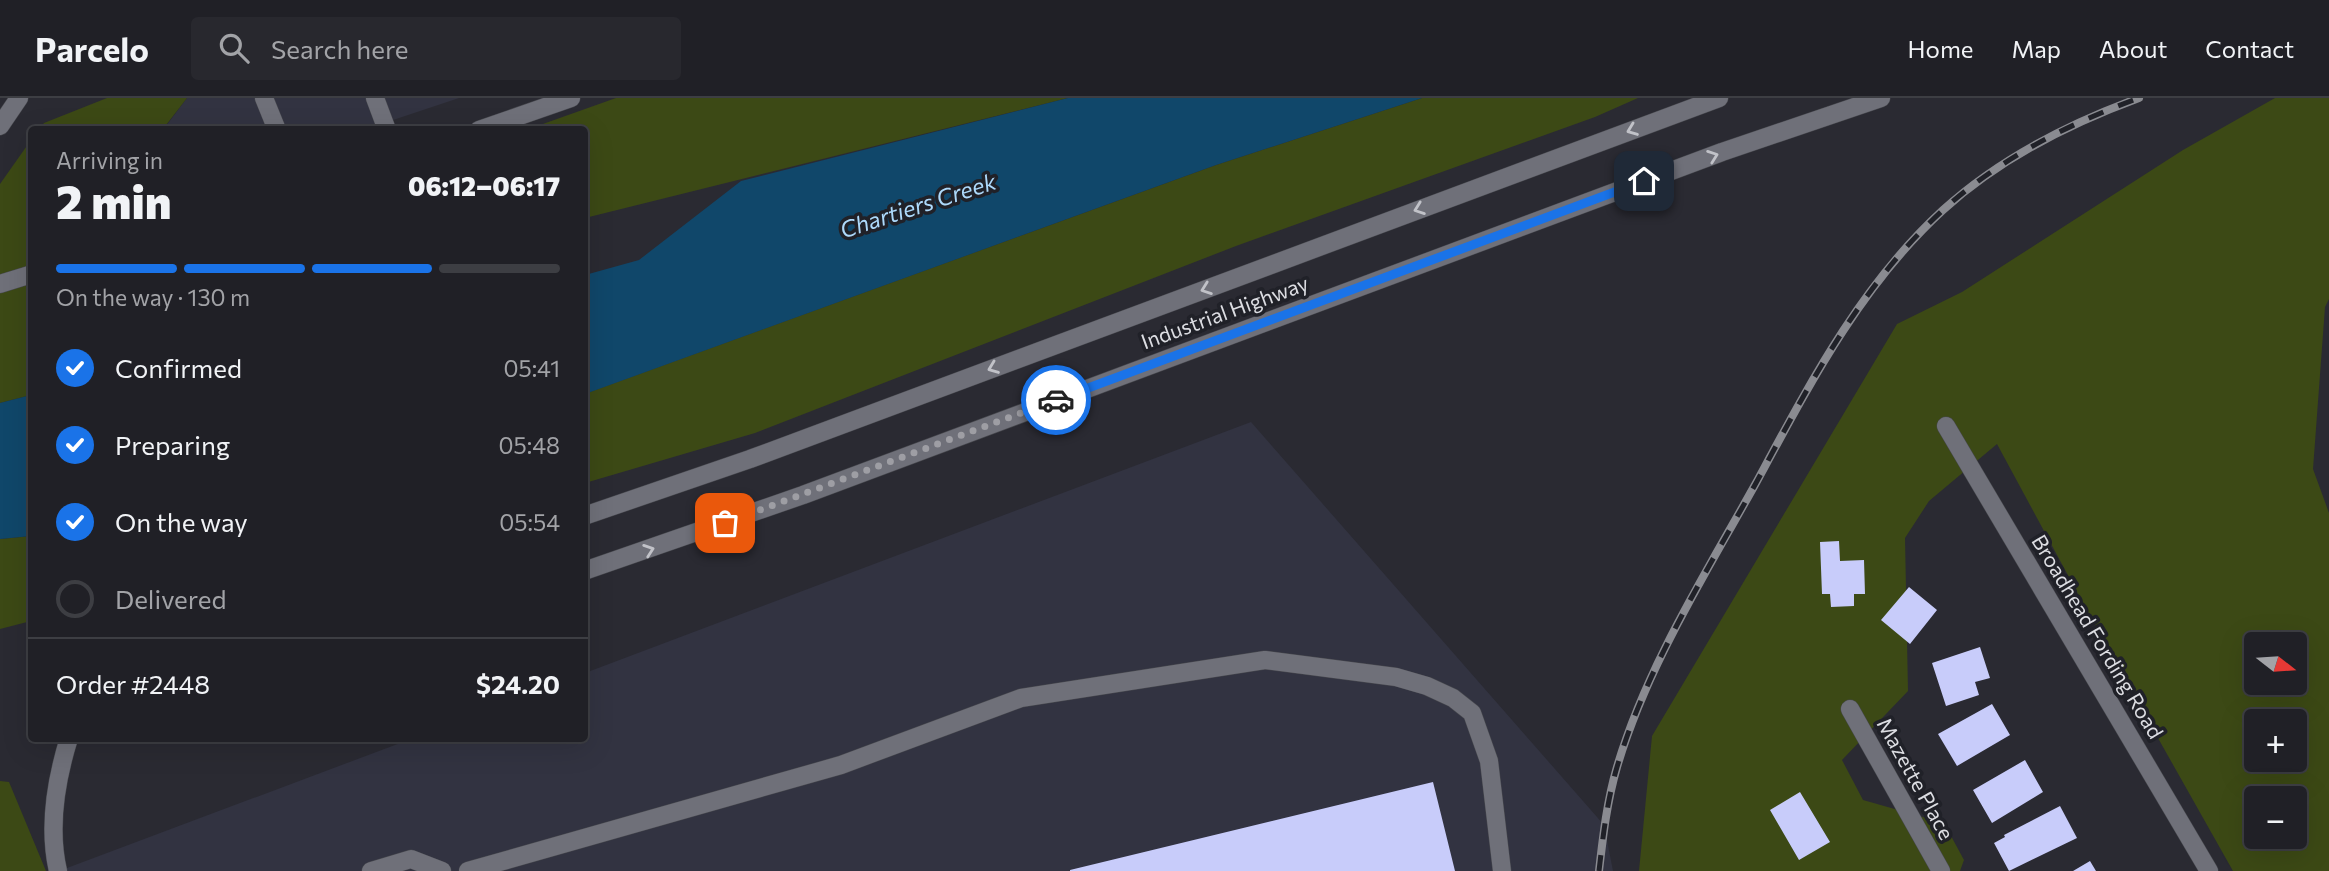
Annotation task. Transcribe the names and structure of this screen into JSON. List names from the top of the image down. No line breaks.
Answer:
{"streets":{"street":["Industrial Highway","Broadhead Fording Road","Mazette Place"]},"water":["Chartiers Creek"],"north":"right","page":{"header":"Parcelo","search":"Search here","nav":["Home","Map","About","Contact"],"heading":["2 min","Arriving in","06:12–06:17"],"panel":["Order #2448","$24.20"],"bar":"On the way · 130 m","list":[["Confirmed","05:41"],["Preparing","05:48"],["On the way","05:54"],"Delivered"],"map_buttons":["+","−"]}}
